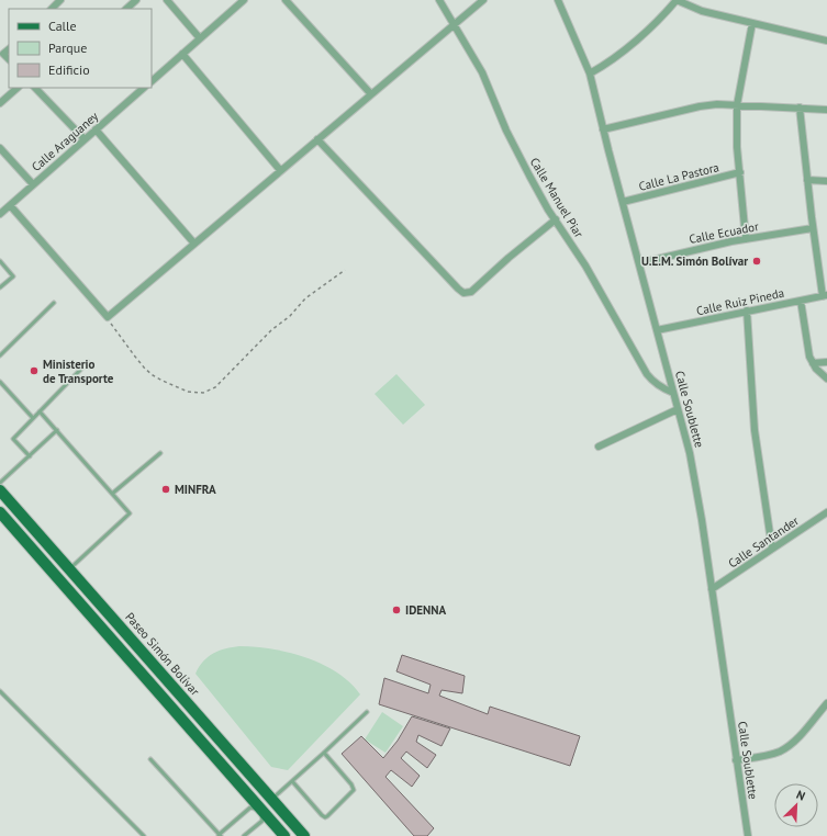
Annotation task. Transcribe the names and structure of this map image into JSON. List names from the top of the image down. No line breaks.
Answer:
{"streets":{"main road":["Paseo Simón Bolívar"],"street":["Calle Araguaney","Calle La Pastora","Calle Manuel Piar","Calle Ecuador","Calle Ruiz Pineda","Calle Soublette","Calle Santander"]},"crossings":[["Calle La Pastora","Calle Soublette"],["Calle Manuel Piar","Calle Soublette"],["Calle Ecuador","Calle Soublette"],["Calle Ruiz Pineda","Calle Soublette"],["Calle Soublette","Calle Santander"]],"places":["U.E.M. Simón Bolívar","Ministerio de Transporte","MINFRA","IDENNA"],"legend":["Calle","Parque","Edificio"],"north":"top right"}
